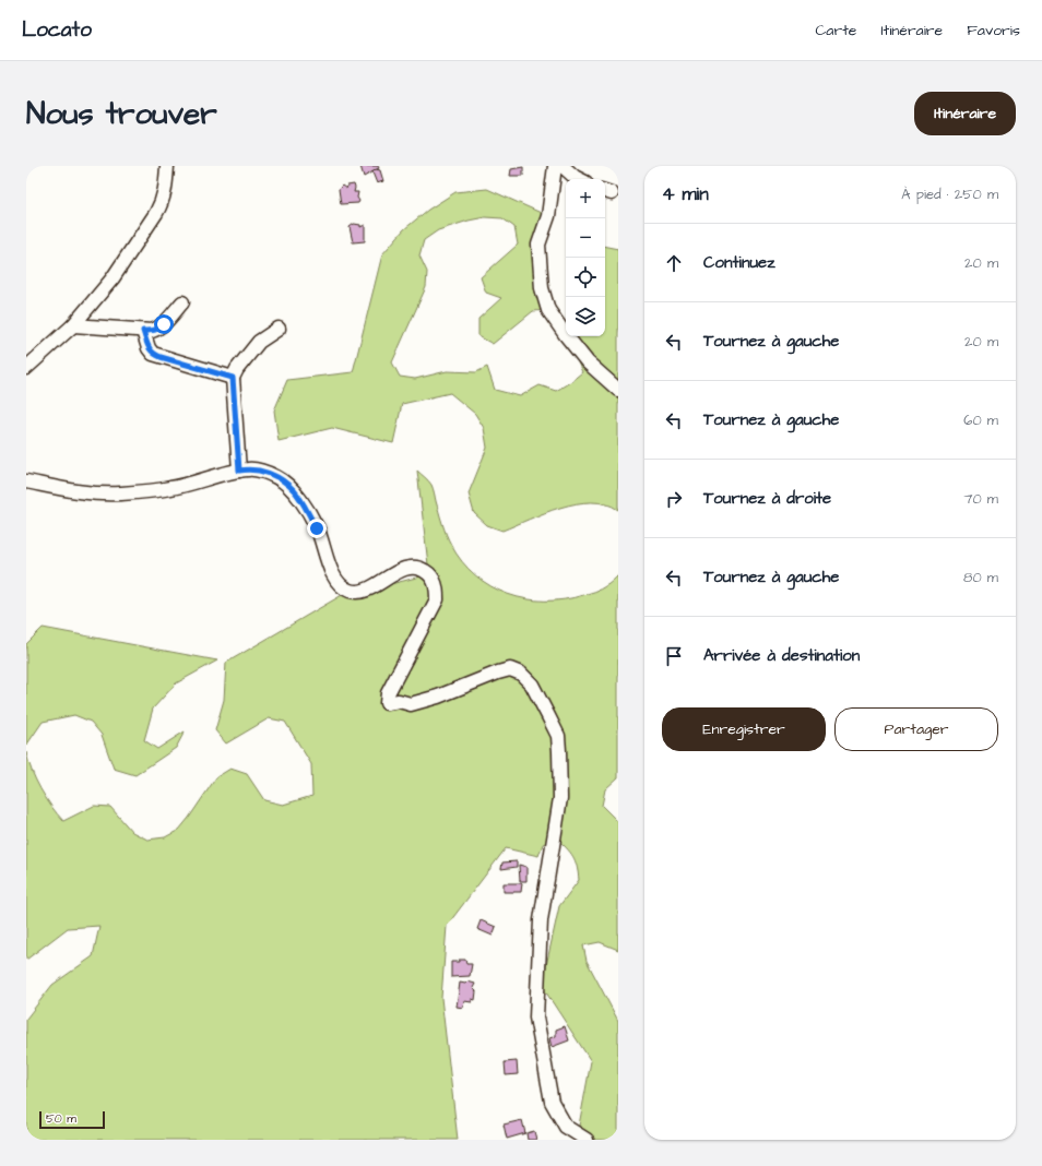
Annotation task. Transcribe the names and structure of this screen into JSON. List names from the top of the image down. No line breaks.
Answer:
{"scale_bar":"50 m","page":{"header":"Locato","nav":["Carte","Itinéraire","Favoris"],"buttons":["Itinéraire",["Enregistrer","Partager"]],"title":"Nous trouver","heading":["4 min","À pied · 250 m"],"map_buttons":["+","−"],"list":[["Continuez","20 m"],["Tournez à gauche","20 m"],["Tournez à gauche","60 m"],["Tournez à droite","70 m"],["Tournez à gauche","80 m"],"Arrivée à destination"],"scale":"50 m"}}
